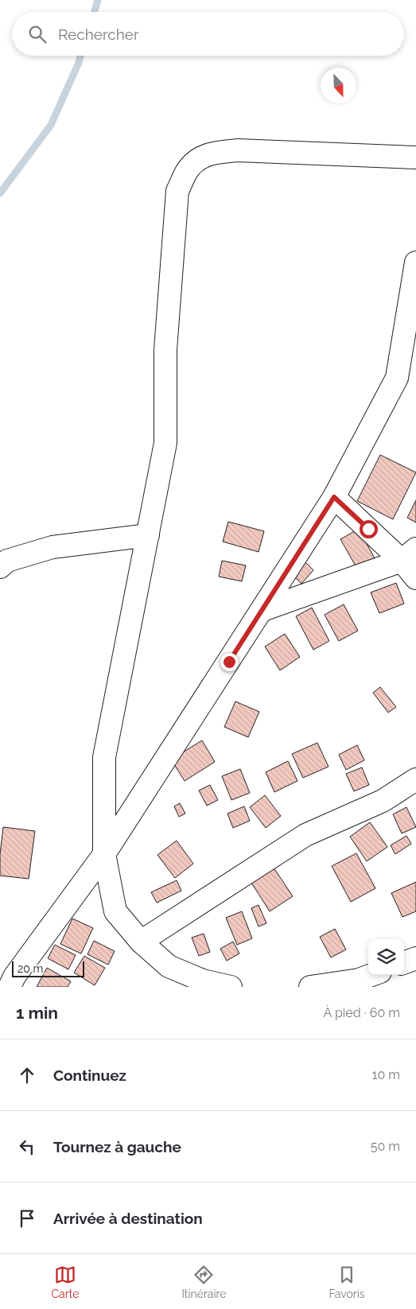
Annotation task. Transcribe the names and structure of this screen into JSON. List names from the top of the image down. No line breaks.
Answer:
{"scale_bar":"20 m","north":"bottom","page":{"search":"Rechercher","scale":"20 m","heading":["1 min","À pied · 60 m"],"list":[["Continuez","10 m"],["Tournez à gauche","50 m"],"Arrivée à destination"],"nav":["Carte","Itinéraire","Favoris"]}}
